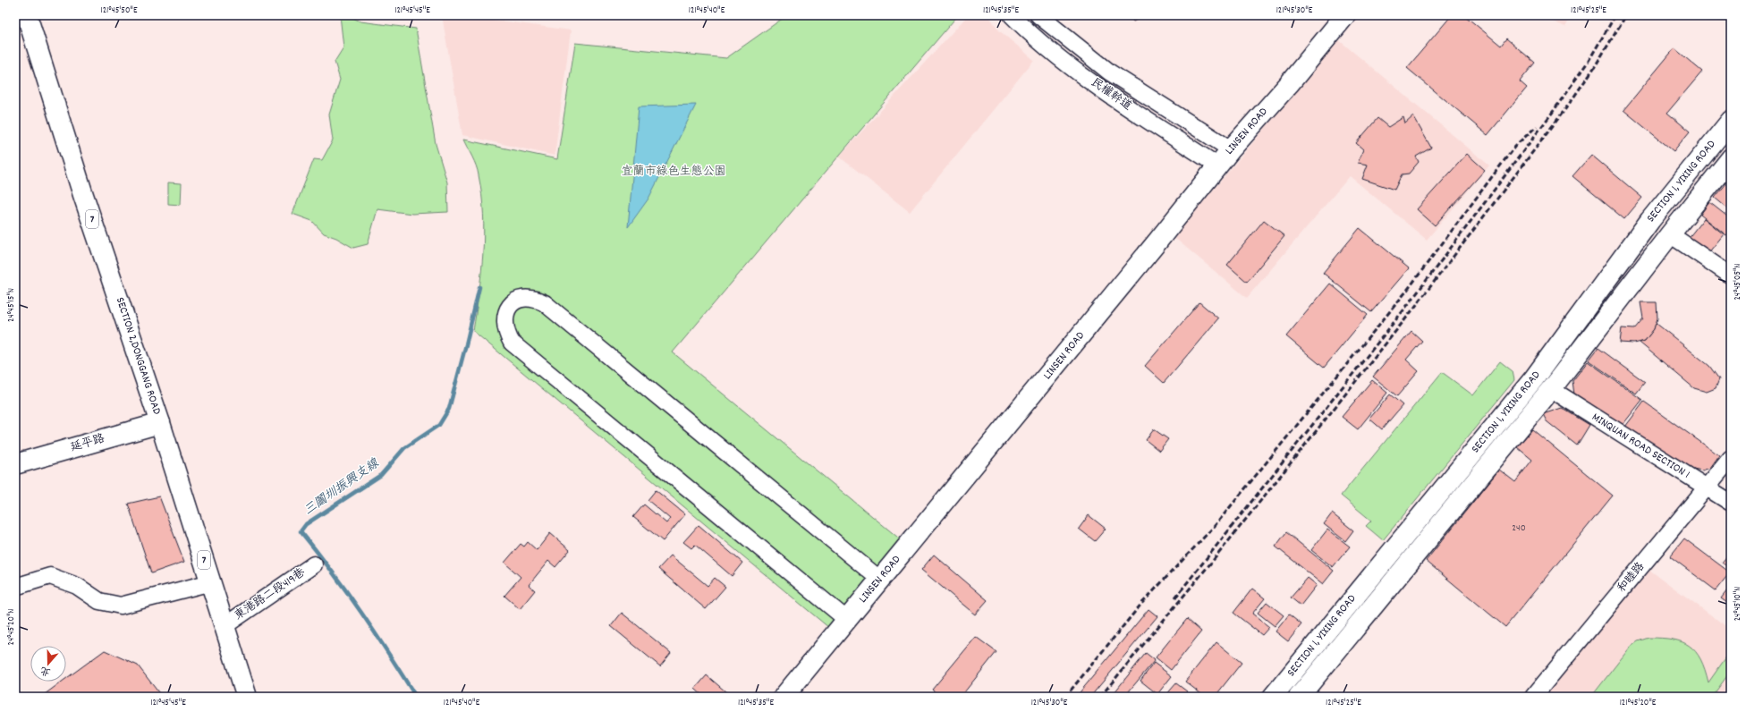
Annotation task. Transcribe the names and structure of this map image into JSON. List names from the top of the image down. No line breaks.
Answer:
{"streets":{"street":["民權幹道","LINSEN ROAD","SECTION 1, YIXING ROAD","7","SECTION 2,DONGGANG ROAD","延平路","MINQUAN ROAD SECTION 1","和睦路","東港路二段419巷"]},"crossings":[["民權幹道","LINSEN ROAD"],["SECTION 1, YIXING ROAD","MINQUAN ROAD SECTION 1"],["SECTION 2,DONGGANG ROAD","延平路"],["SECTION 2,DONGGANG ROAD","東港路二段419巷"],["MINQUAN ROAD SECTION 1","和睦路"]],"water":["三鬮圳振興支線"],"parks":["宜蘭市綠色生態公園"],"house_numbers":["240"],"north":"bottom","coordinates":["121°45'50\"E","121°45'45\"E","121°45'40\"E","121°45'35\"E","121°45'30\"E","121°45'25\"E","24°45'05\"N","24°45'15\"N","24°45'10\"N","24°45'20\"N","121°45'20\"E"]}
